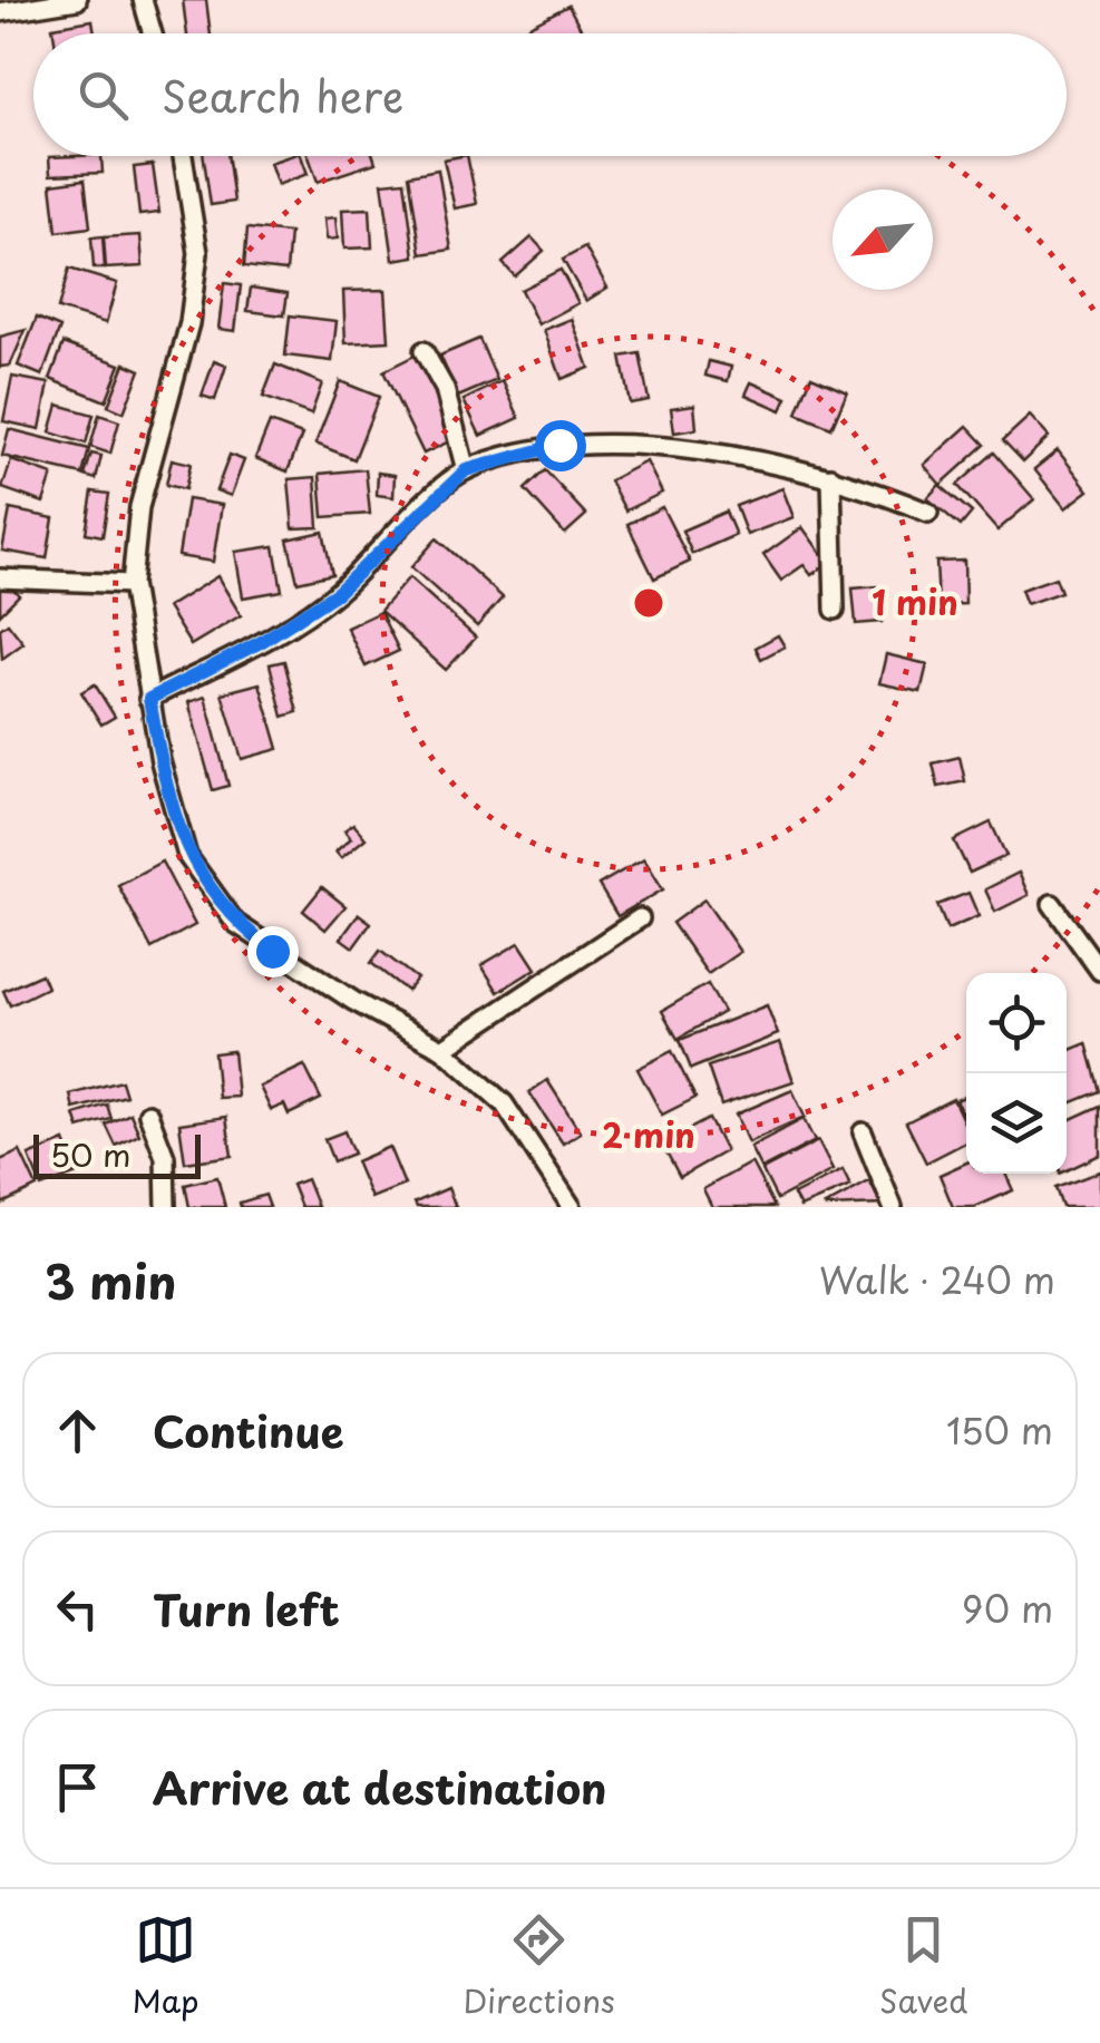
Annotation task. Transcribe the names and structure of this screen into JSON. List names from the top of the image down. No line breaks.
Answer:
{"scale_bar":"50 m","north":"bottom left","page":{"search":"Search here","scale":"50 m","heading":["3 min","Walk · 240 m"],"list":[["Continue","150 m"],["Turn left","90 m"],"Arrive at destination"],"nav":["Map","Directions","Saved"]},"rings":["1 min","2 min"]}
